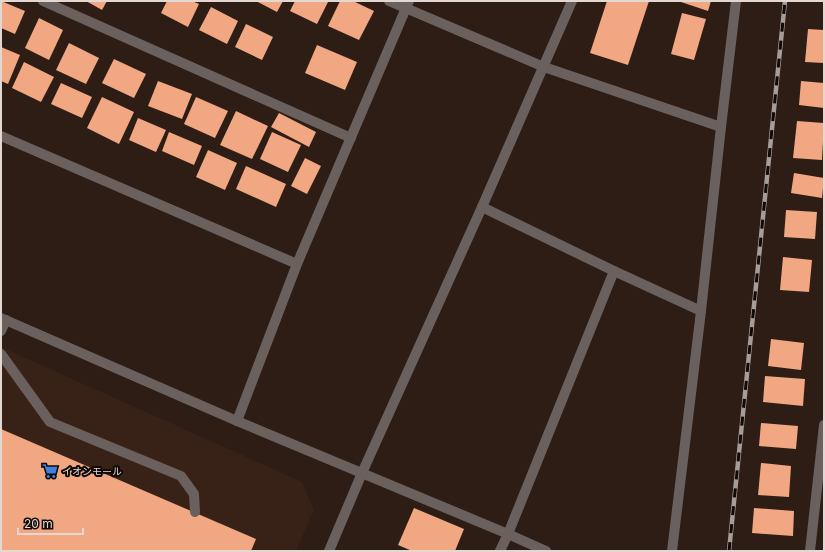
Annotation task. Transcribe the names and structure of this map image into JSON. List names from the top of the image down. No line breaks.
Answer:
{"places":{"supermarket":["イオンモール"]},"scale_bar":"20 m"}
